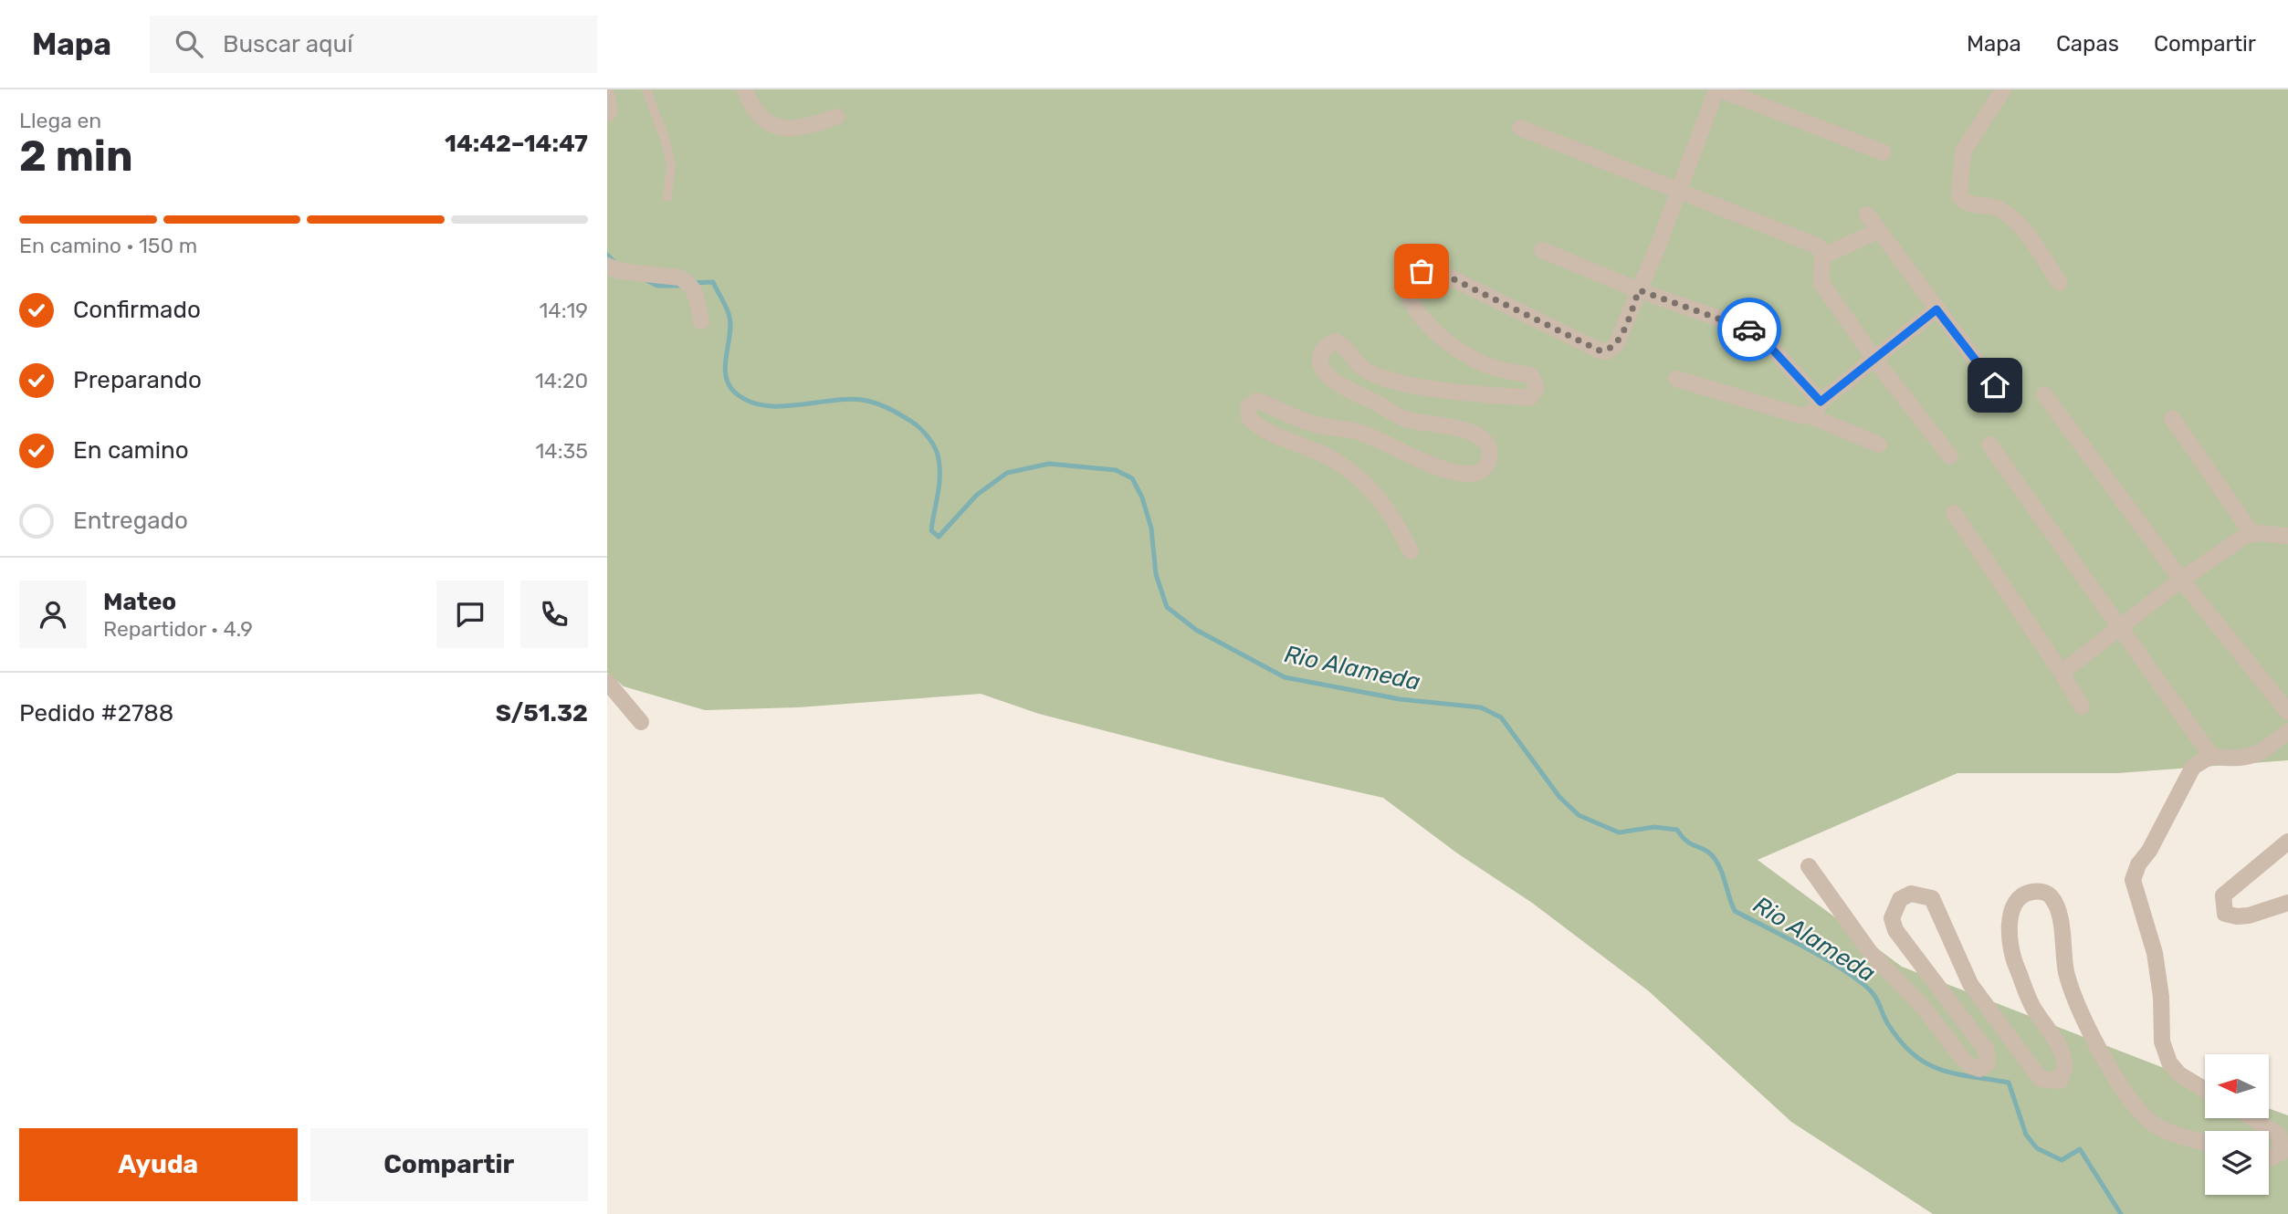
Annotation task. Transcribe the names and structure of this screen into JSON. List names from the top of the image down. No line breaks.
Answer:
{"water":["Rio Alameda"],"north":"left","page":{"header":"Mapa","search":"Buscar aquí","nav":["Mapa","Capas","Compartir"],"heading":["2 min","Llega en","14:42–14:47"],"panel":["Mateo","Repartidor · 4.9","Pedido #2788","S/51.32"],"bar":"En camino · 150 m","list":[["Confirmado","14:19"],["Preparando","14:20"],["En camino","14:35"],"Entregado"],"buttons":["Ayuda","Compartir"]}}
